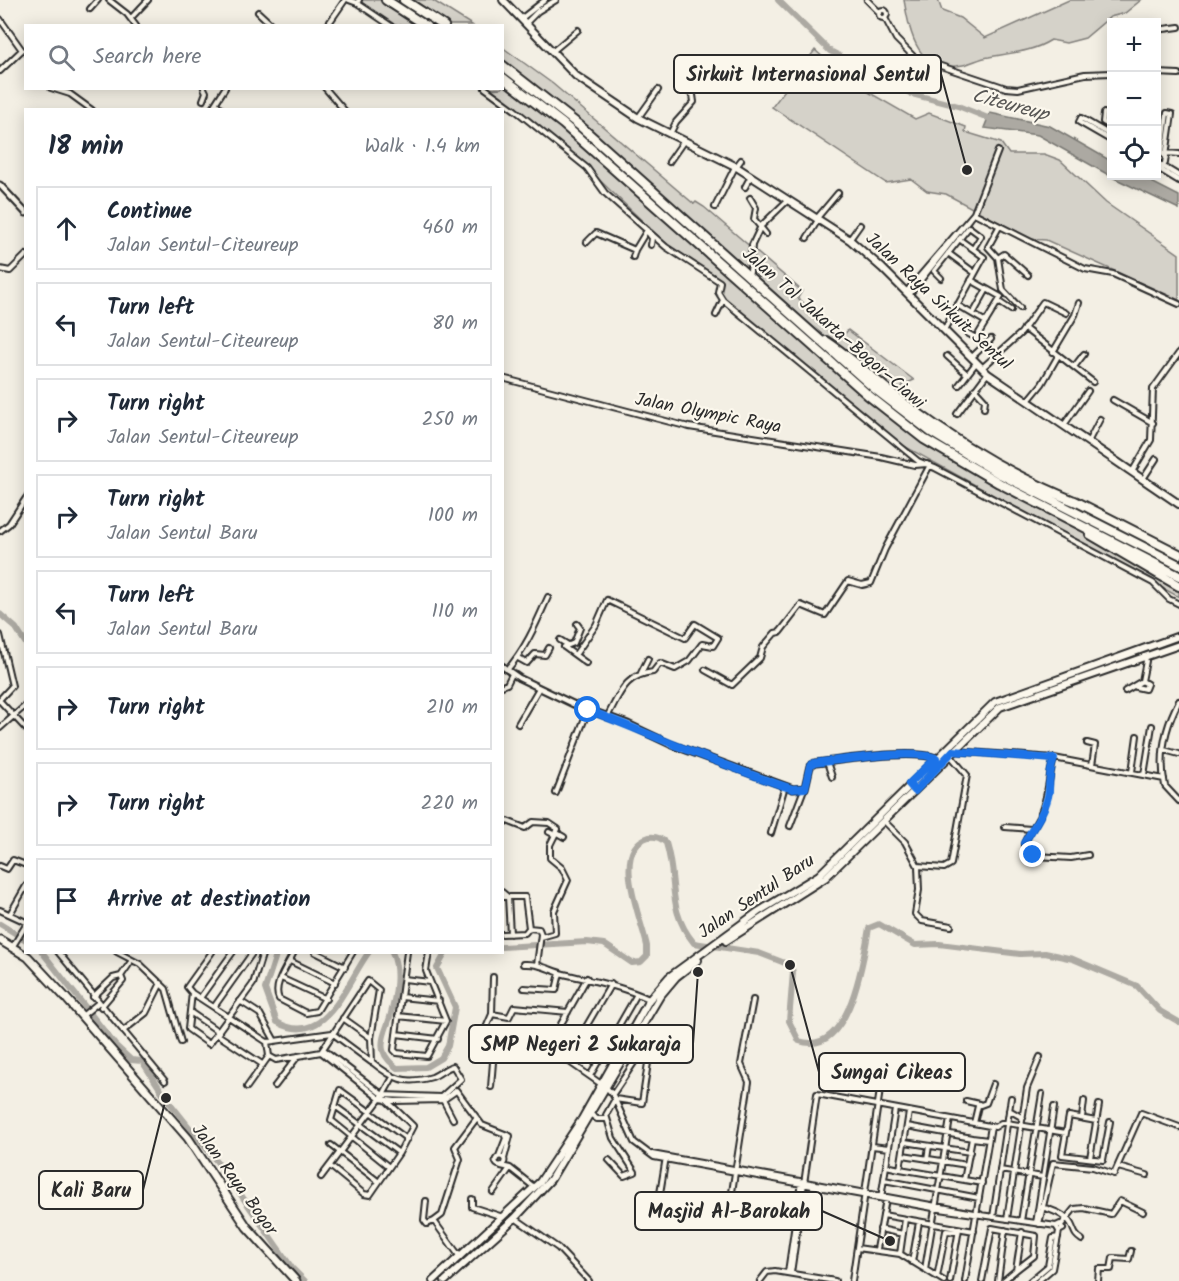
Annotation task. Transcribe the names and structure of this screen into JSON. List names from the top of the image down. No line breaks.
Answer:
{"streets":{"highway":["Jalan Tol Jakarta–Bogor–Ciawi","Jalan Raya Bogor"],"main road":["Jalan Raya Sirkuit Sentul","Jalan Sentul Baru"],"street":["Jalan Olympic Raya"]},"water":["Citeureup"],"places":["Sirkuit Internasional Sentul","Sungai Cikeas","SMP Negeri 2 Sukaraja","Kali Baru","Masjid Al-Barokah"],"page":{"map_buttons":["+","−"],"search":"Search here","heading":["18 min","Walk · 1.4 km"],"list":[["Continue","Jalan Sentul-Citeureup","460 m"],["Turn left","Jalan Sentul-Citeureup","80 m"],["Turn right","Jalan Sentul-Citeureup","250 m"],["Turn right","Jalan Sentul Baru","100 m"],["Turn left","Jalan Sentul Baru","110 m"],["Turn right","210 m"],["Turn right","220 m"],"Arrive at destination"]}}
